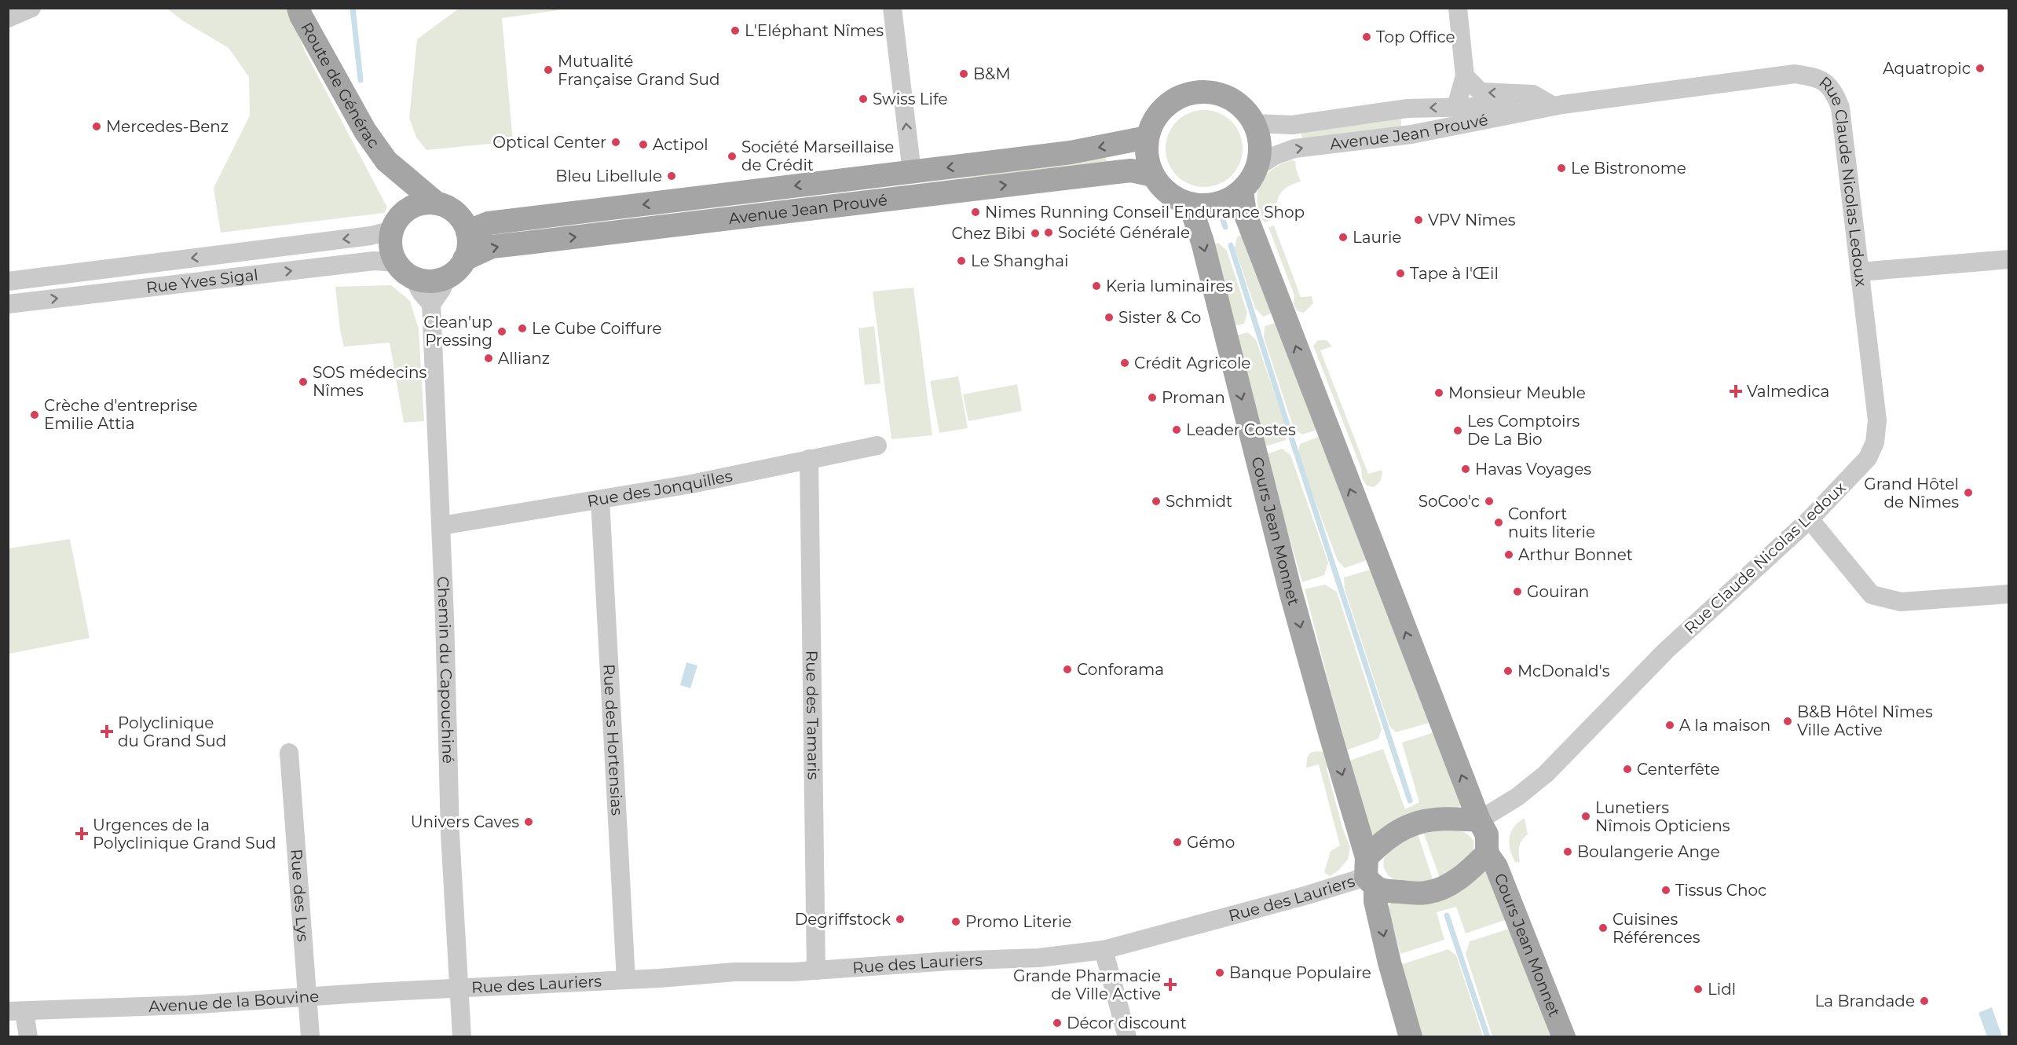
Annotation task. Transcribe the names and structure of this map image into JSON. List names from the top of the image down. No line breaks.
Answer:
{"streets":{"main road":["Route de Générac","Avenue Jean Prouvé","Cours Jean Monnet"],"street":["Rue Claude Nicolas Ledoux","Rue Yves Sigal","Rue des Jonquilles","Chemin du Capouchiné","Rue des Tamaris","Rue des Hortensias","Rue des Lys","Rue des Lauriers","Avenue de la Bouvine"]},"crossings":[["Route de Générac","Avenue Jean Prouvé"],["Route de Générac","Rue Yves Sigal"],["Avenue Jean Prouvé","Rue Claude Nicolas Ledoux"],["Avenue Jean Prouvé","Rue Yves Sigal"],["Avenue Jean Prouvé","Cours Jean Monnet"],["Rue des Jonquilles","Chemin du Capouchiné"],["Rue des Jonquilles","Rue des Tamaris"],["Rue des Jonquilles","Rue des Hortensias"],["Cours Jean Monnet","Rue des Lauriers"],["Chemin du Capouchiné","Rue des Lauriers"],["Chemin du Capouchiné","Avenue de la Bouvine"],["Rue des Tamaris","Rue des Lauriers"],["Rue des Hortensias","Rue des Lauriers"],["Rue des Lys","Avenue de la Bouvine"],["Rue des Lauriers","Avenue de la Bouvine"]],"places":{"other":["L'Eléphant Nîmes","Top Office","Aquatropic","Mutualité Française Grand Sud","B&M","Swiss Life","Mercedes-Benz","Optical Center","Actipol","Société Marseillaise de Crédit","Le Bistronome","Bleu Libellule","Nimes Running Conseil Endurance Shop","VPV Nîmes","Société Générale","Chez Bibi","Laurie","Le Shanghai","Tape à l'Œil","Keria luminaires","Sister & Co","Le Cube Coiffure","Clean'up Pressing","Allianz","Crédit Agricole","SOS médecins Nîmes","Monsieur Meuble","Proman","Crèche d'entreprise Emilie Attia","Leader Costes","Les Comptoirs De La Bio","Havas Voyages","Grand Hôtel de Nîmes","Schmidt","SoCoo'c","Confort nuits literie","Arthur Bonnet","Gouiran","Conforama","McDonald's","B&B Hôtel Nîmes Ville Active","A la maison","Centerfête","Lunetiers Nîmois Opticiens","Univers Caves","Gémo","Boulangerie Ange","Tissus Choc","Degriffstock","Promo Literie","Cuisines Références","Banque Populaire","Lidl","La Brandade","Décor discount"],"health":["Valmedica","Polyclinique du Grand Sud","Urgences de la Polyclinique Grand Sud","Grande Pharmacie de Ville Active"]}}
